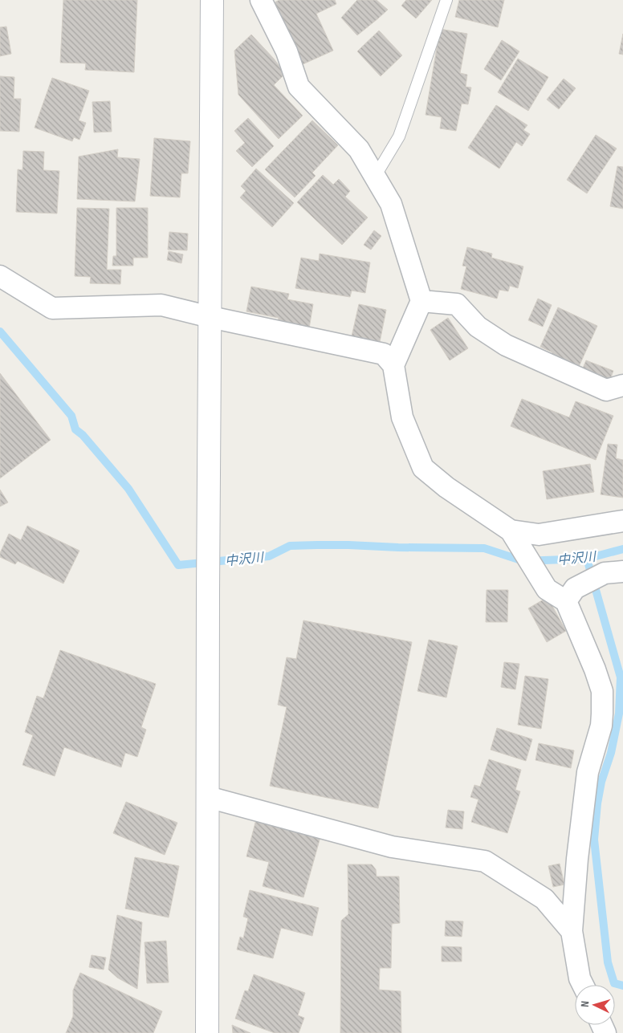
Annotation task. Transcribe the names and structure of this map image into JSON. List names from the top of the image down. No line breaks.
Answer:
{"water":["中沢川"],"north":"left"}
